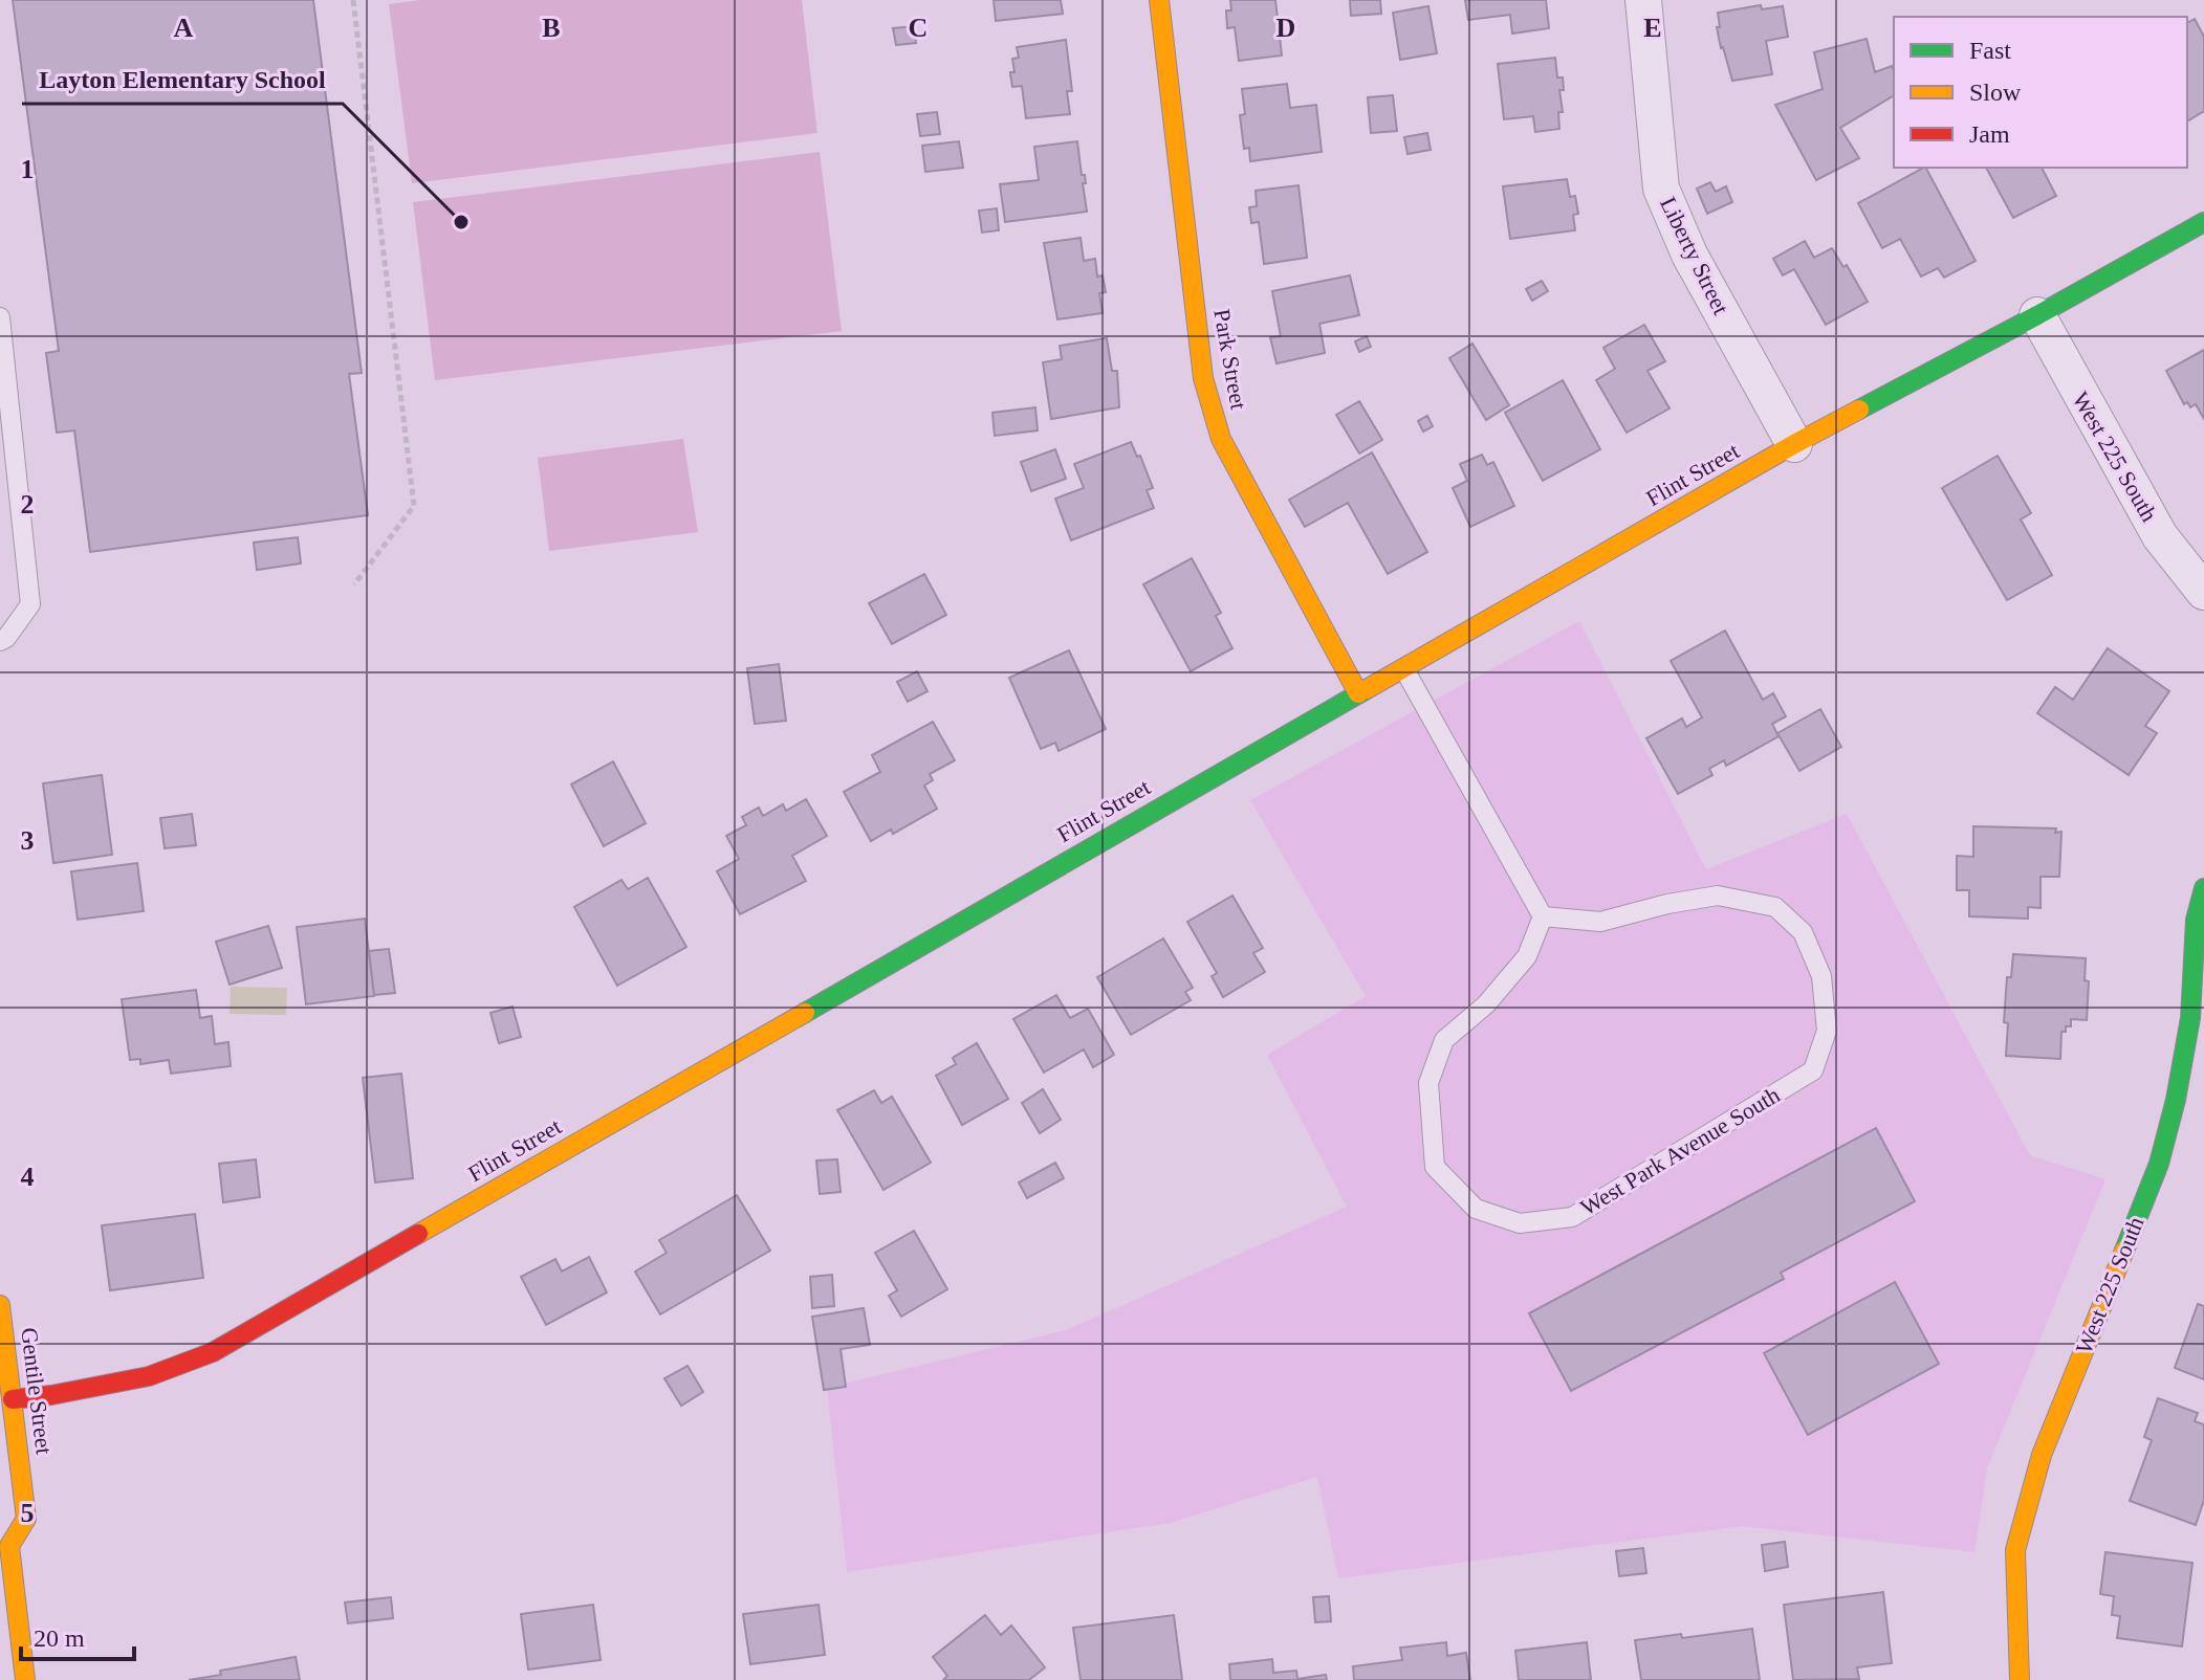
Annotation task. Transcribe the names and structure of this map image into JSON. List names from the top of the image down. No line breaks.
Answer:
{"streets":{"street":["Liberty Street","Park Street","West 225 South","Flint Street","Gentile Street"],"lane":["West Park Avenue South"]},"crossings":[["Liberty Street","Flint Street"],["Park Street","Flint Street"],["West 225 South","Flint Street"],["Flint Street","Gentile Street"]],"places":["Layton Elementary School"],"legend":["Fast","Slow","Jam"],"scale_bar":"20 m","grid":{"columns":["A","B","C","D","E"],"rows":["1","2","3","4","5"]}}
